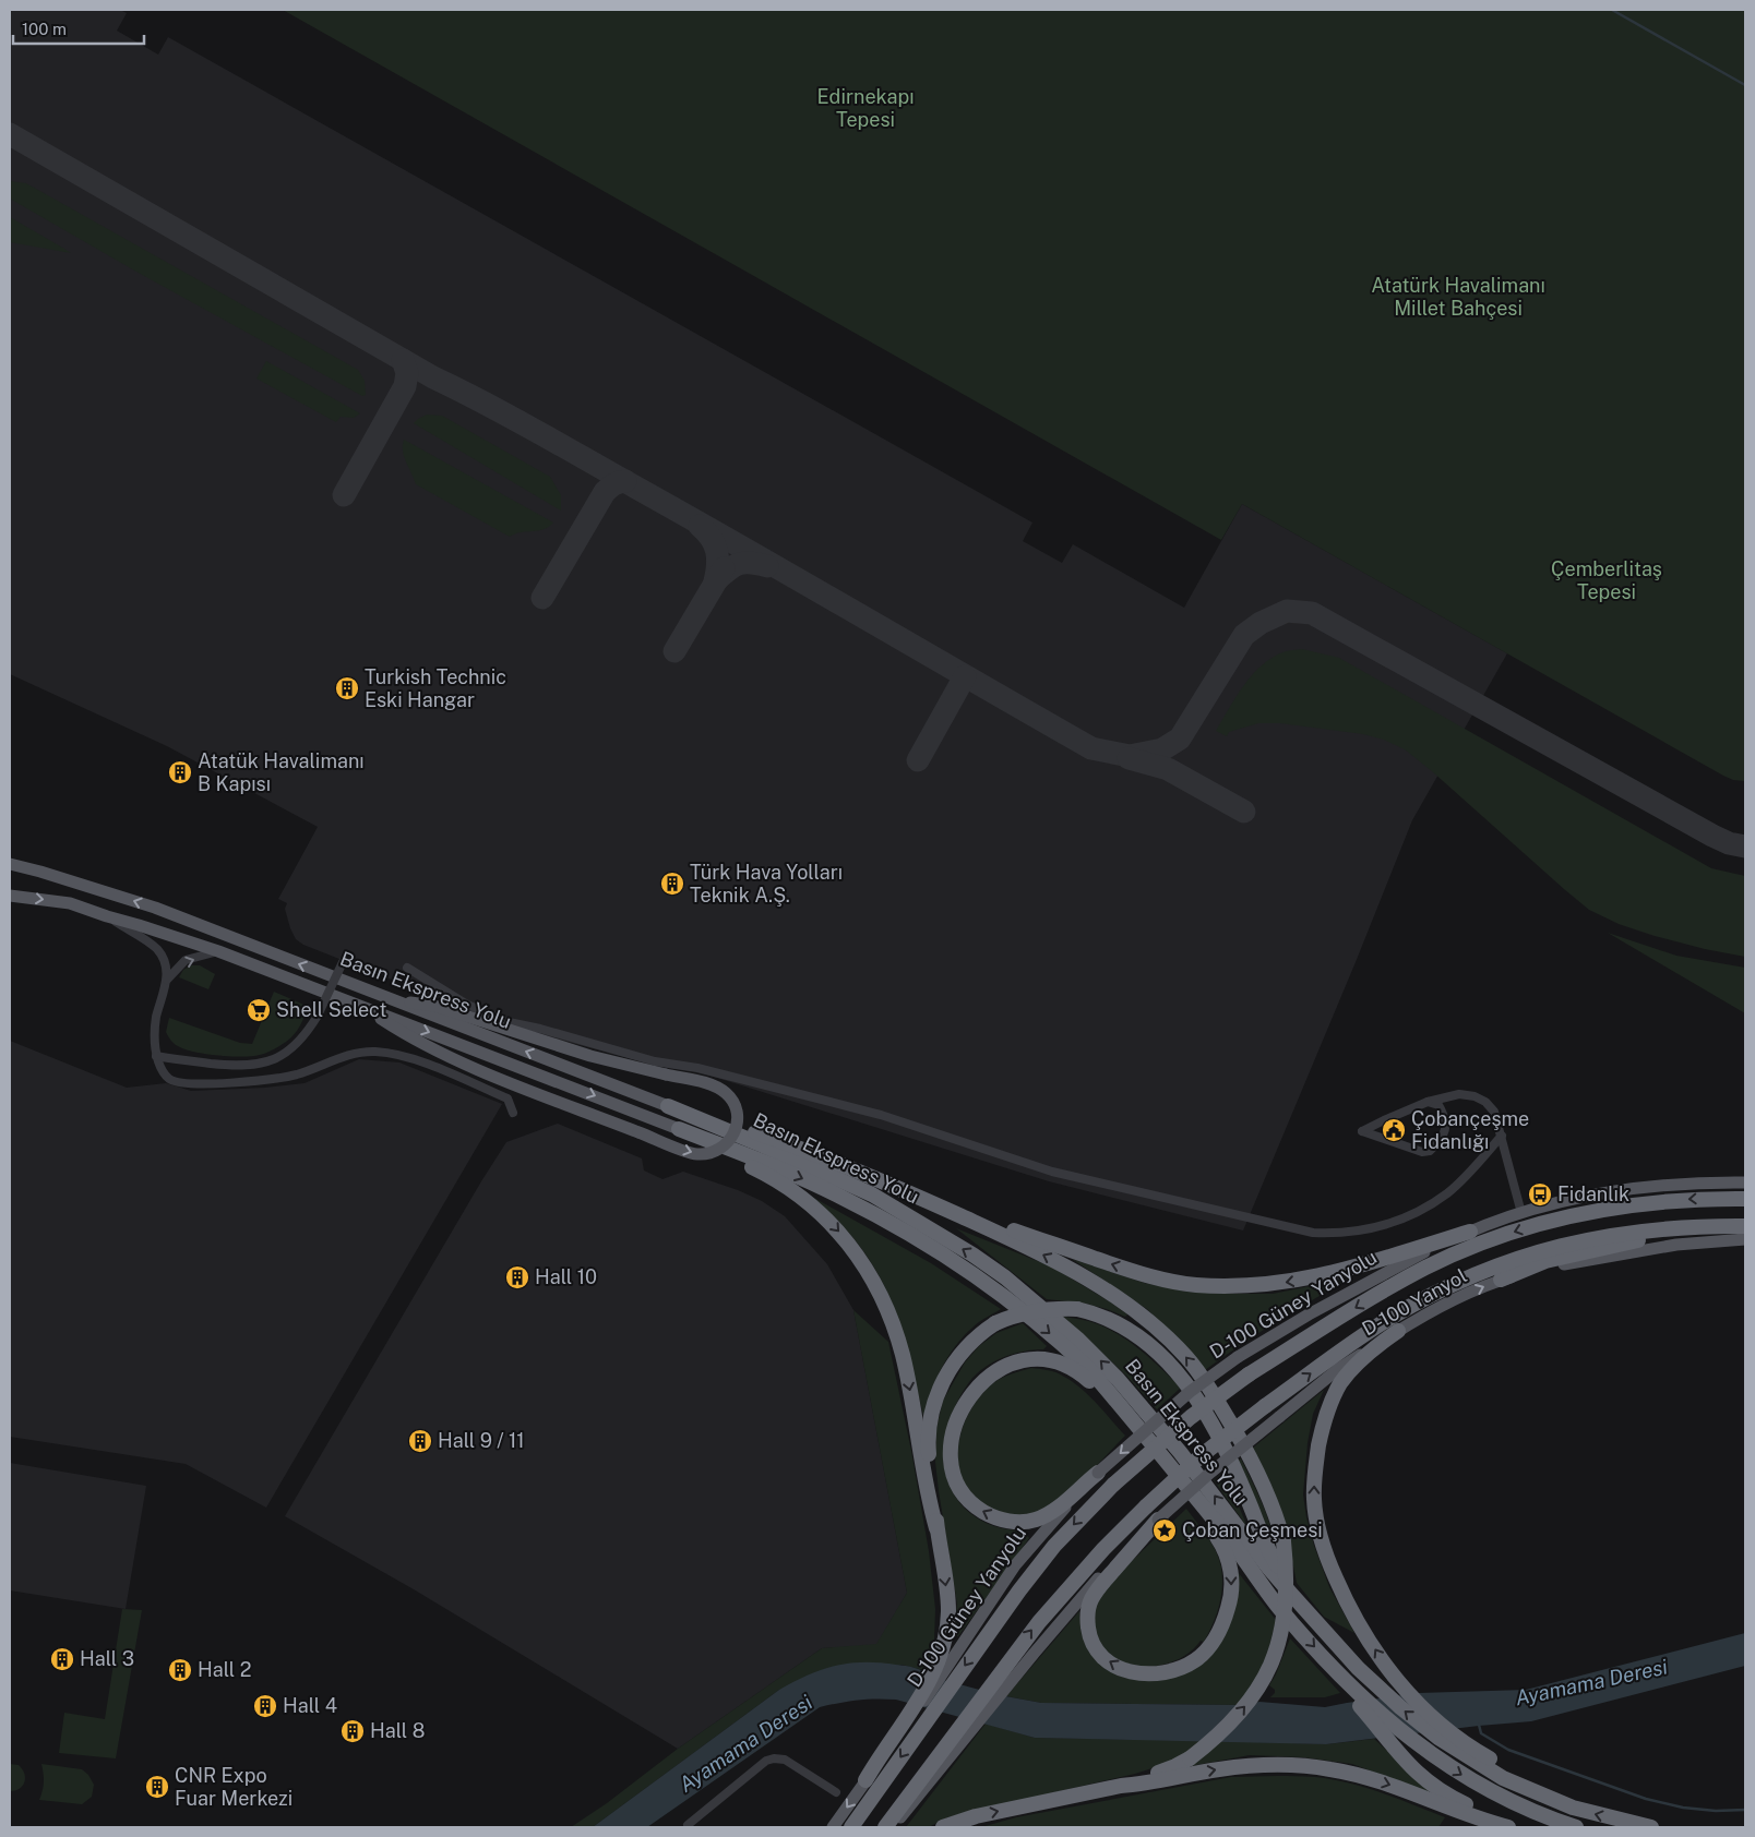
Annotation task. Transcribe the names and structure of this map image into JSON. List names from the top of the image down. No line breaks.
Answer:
{"streets":{"highway":["Basın Ekspress Yolu"],"main road":["D-100 Yanyol","D-100 Güney Yanyolu"]},"one_way":["D-100 Güney Yanyolu"],"water":["Ayamama Deresi"],"parks":["Edirnekapı Tepesi","Atatürk Havalimanı Millet Bahçesi","Çemberlitaş Tepesi"],"places":{"building":["Turkish Technic Eski Hangar","Atatük Havalimanı B Kapısı","Türk Hava Yolları Teknik A.Ş.","Hall 10","Hall 9 / 11","Hall 3","Hall 2","Hall 4","Hall 8","CNR Expo Fuar Merkezi"],"supermarket":["Shell Select"],"public building":["Çobançeşme Fidanlığı"],"bus stop":["Fidanlık"],"place":["Çoban Çeşmesi"]},"scale_bar":"100 m"}
